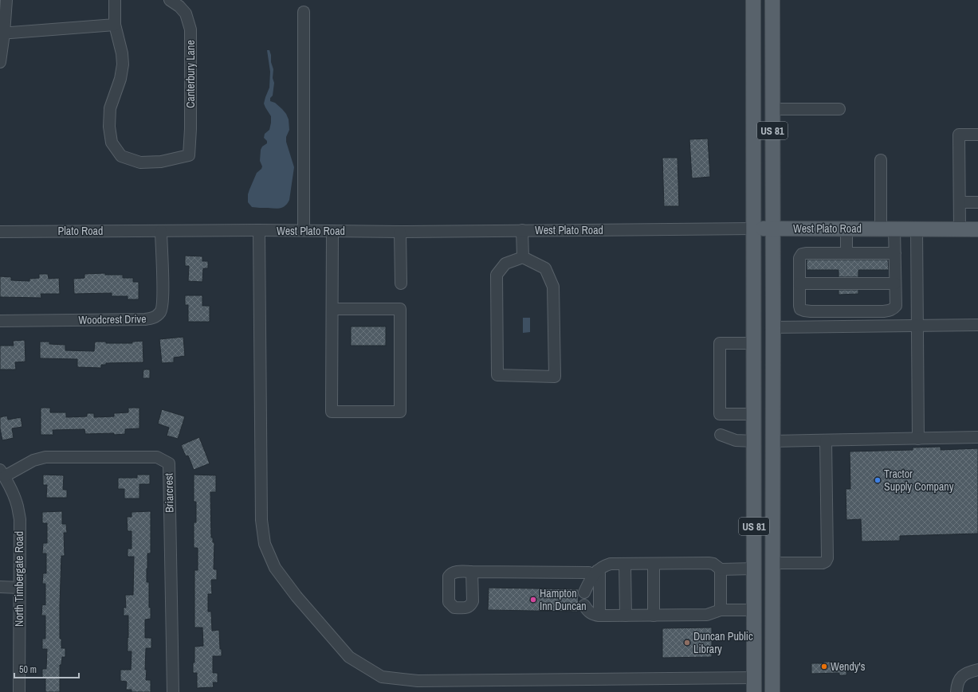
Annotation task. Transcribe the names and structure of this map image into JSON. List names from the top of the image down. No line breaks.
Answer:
{"streets":{"main road":["US 81","West Plato Road"],"street":["Canterbury Lane","Plato Road","Woodcrest Drive","Briarcrest","North Timbergate Road"]},"crossings":[["US 81","West Plato Road"],["West Plato Road","Plato Road"],["West Plato Road","Woodcrest Drive"],["Plato Road","Woodcrest Drive"],["Briarcrest","North Timbergate Road"]],"places":["Tractor Supply Company","Hampton Inn Duncan","Duncan Public Library","Wendy's"],"scale_bar":"50 m"}
